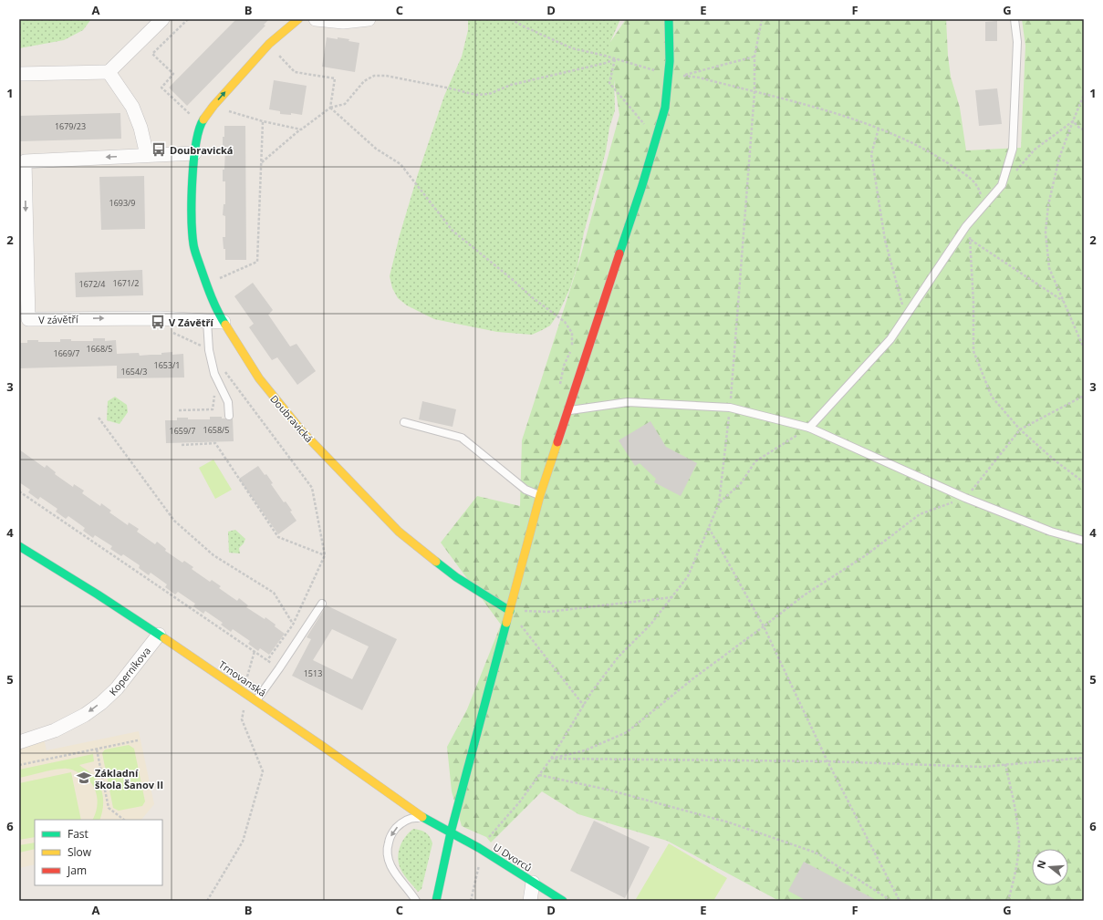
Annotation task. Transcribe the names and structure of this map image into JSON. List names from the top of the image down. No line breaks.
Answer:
{"streets":{"street":["V závětří","Doubravická","Koperníkova","Trnovanská","U Dvorců"]},"crossings":[["V závětří","Doubravická"],["Koperníkova","Trnovanská"],["Trnovanská","U Dvorců"]],"one_way":["Koperníkova"],"places":{"bus stop":["Doubravická","V Závětří"],"school or university":["Základní škola Šanov II"]},"house_numbers":["1679/23","1693/9","1671/2","1672/4","1668/5","1669/7","1653/1","1654/3","1658/5","1659/7","1513"],"legend":["Fast","Slow","Jam"],"north":"left","grid":{"columns":["A","B","C","D","E","F","G"],"rows":["1","2","3","4","5","6"]}}
